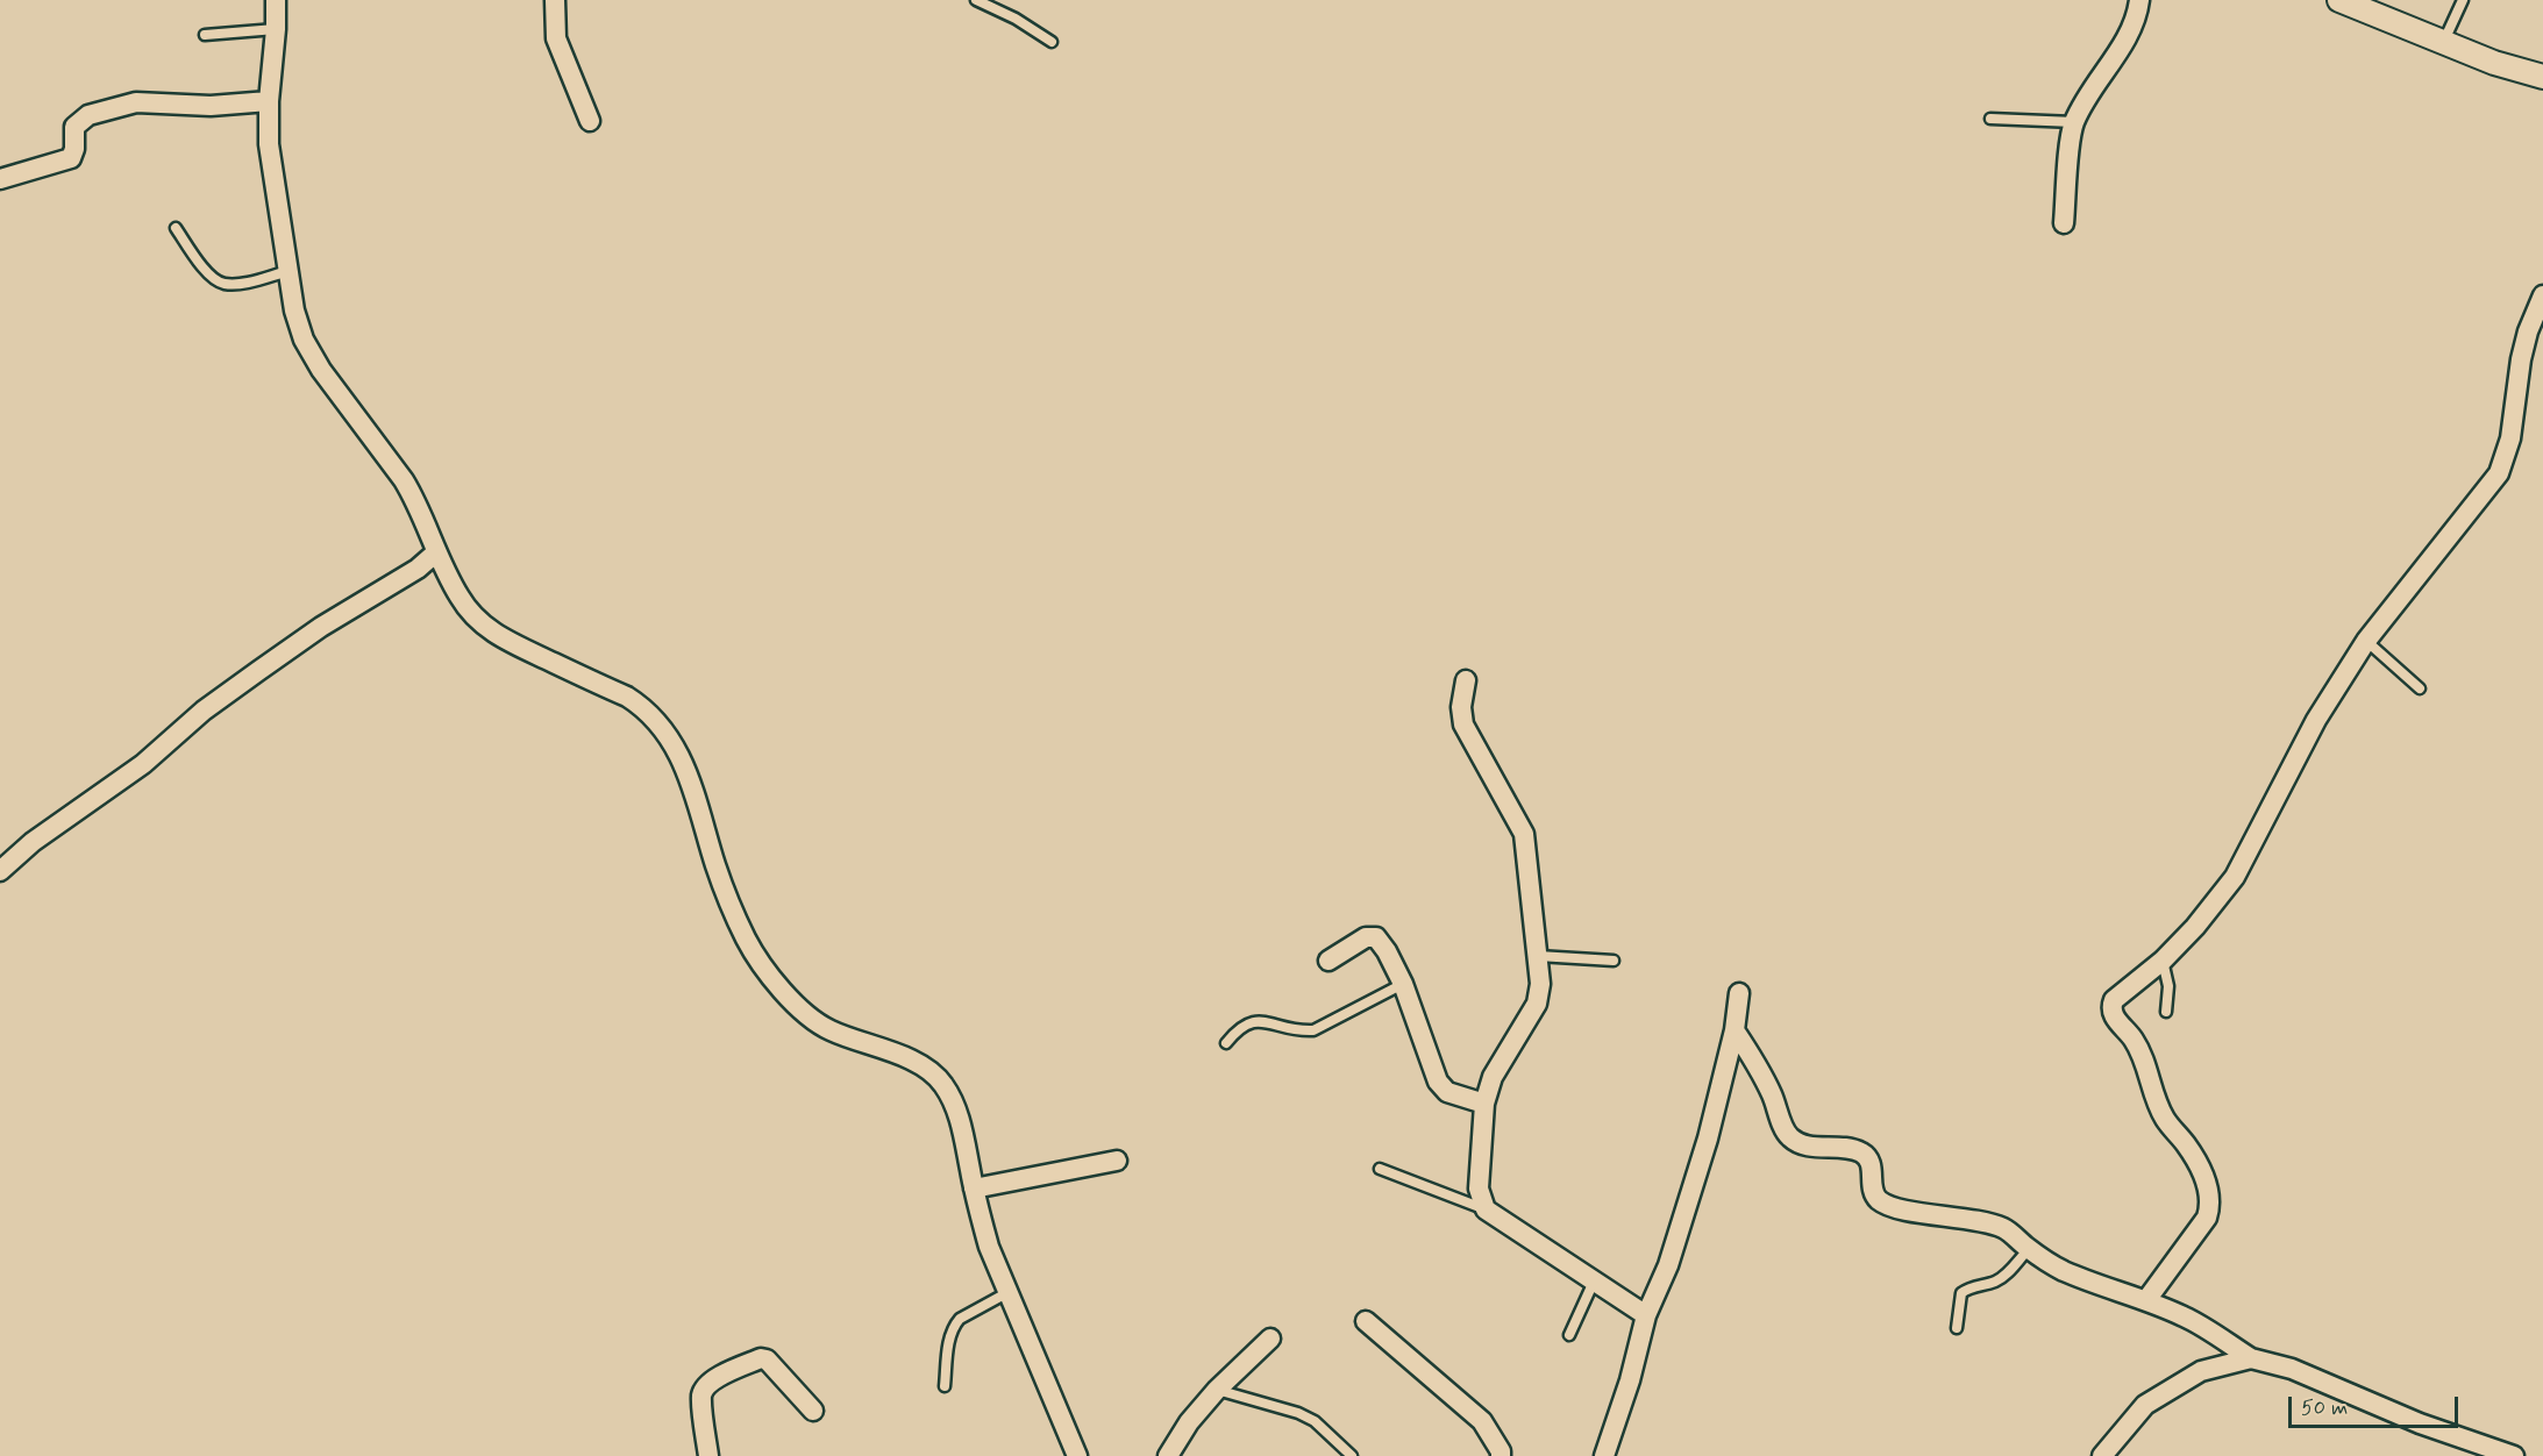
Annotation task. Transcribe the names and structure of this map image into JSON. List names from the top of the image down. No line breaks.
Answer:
{"scale_bar":"50 m"}
